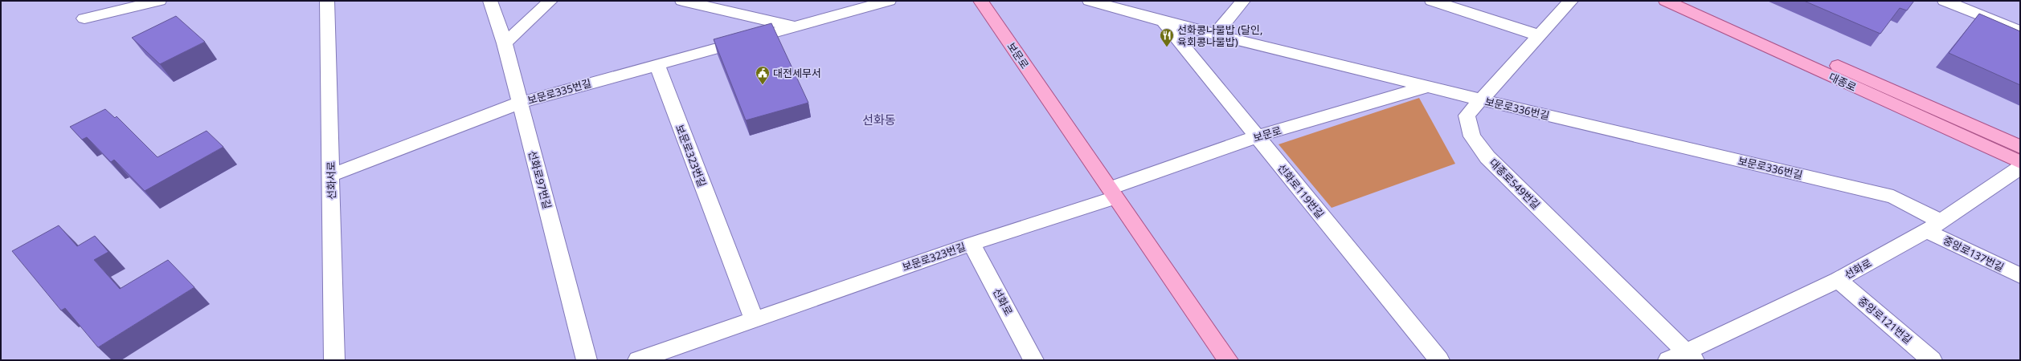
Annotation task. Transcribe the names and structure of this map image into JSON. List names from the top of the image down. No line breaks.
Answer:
{"streets":{"main road":["보문로","대종로"],"street":["보문로335번길","보문로336번길","보문로323번길","선화로97번길","선화서로","대종로549번길","선화로119번길","중앙로137번길","선화로","중앙로121번길"]},"crossings":[["보문로","보문로336번길"],["보문로","보문로323번길"],["보문로","선화로119번길"],["보문로335번길","보문로323번길"],["보문로335번길","선화로97번길"],["보문로335번길","선화서로"],["보문로336번길","대종로549번길"],["보문로336번길","선화로119번길"],["보문로336번길","중앙로137번길"],["보문로336번길","선화로"],["보문로323번길","선화로"],["대종로549번길","선화로"],["중앙로137번길","선화로"],["선화로","중앙로121번길"]],"districts":["선화동"],"places":{"restaurant":["선화콩나물밥 (달인, 육회콩나물밥)"],"public building":["대전세무서"]}}
